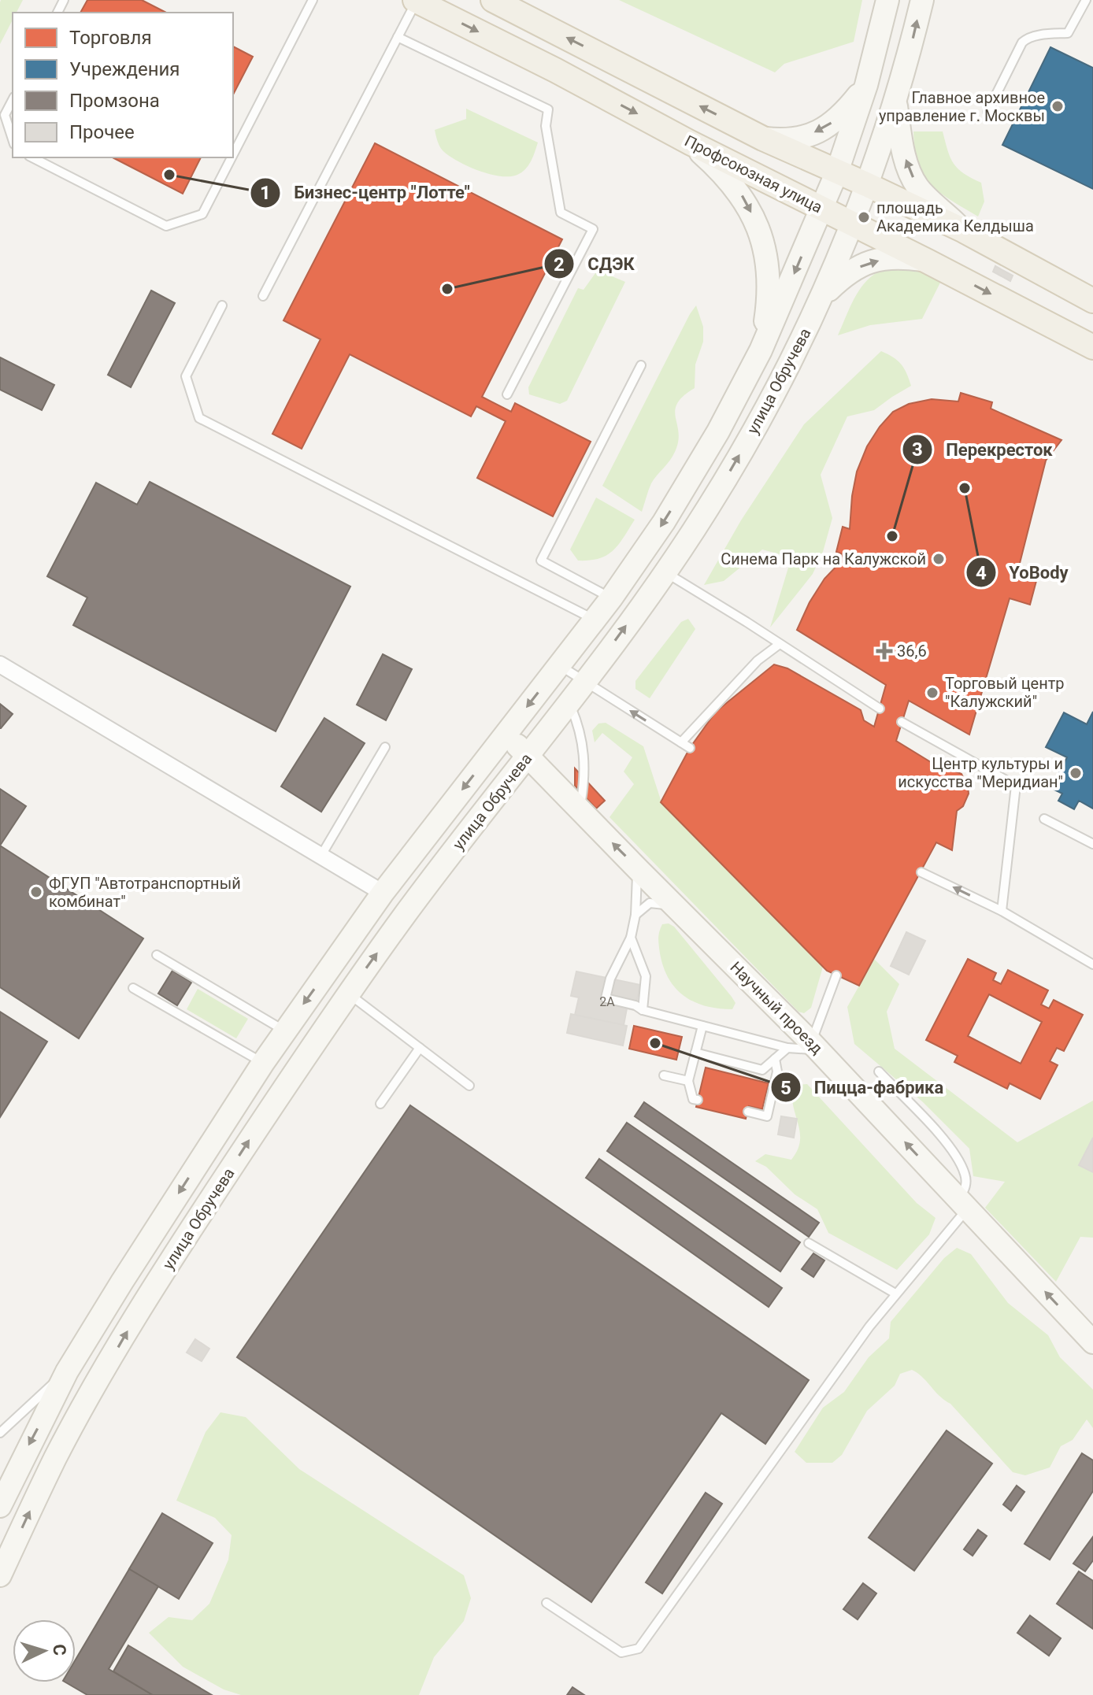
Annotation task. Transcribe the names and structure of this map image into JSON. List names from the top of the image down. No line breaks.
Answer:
{"streets":{"main road":["Профсоюзная улица","улица Обручева","Научный проезд"]},"crossings":[["Профсоюзная улица","улица Обручева"],["улица Обручева","Научный проезд"]],"one_way":["Научный проезд"],"places":{"other":["Главное архивное управление г. Москвы","Бизнес-центр \"Лотте\"","площадь Академика Келдыша","СДЭК","YoBody","Перекресток","Синема Парк на Калужской","Торговый центр \"Калужский\"","Центр культуры и искусства \"Меридиан\"","ФГУП \"Автотранспортный комбинат\"","Пицца-фабрика"],"health":["36,6"]},"house_numbers":["2А"],"legend":["Торговля","Учреждения","Промзона","Прочее"],"north":"right"}
